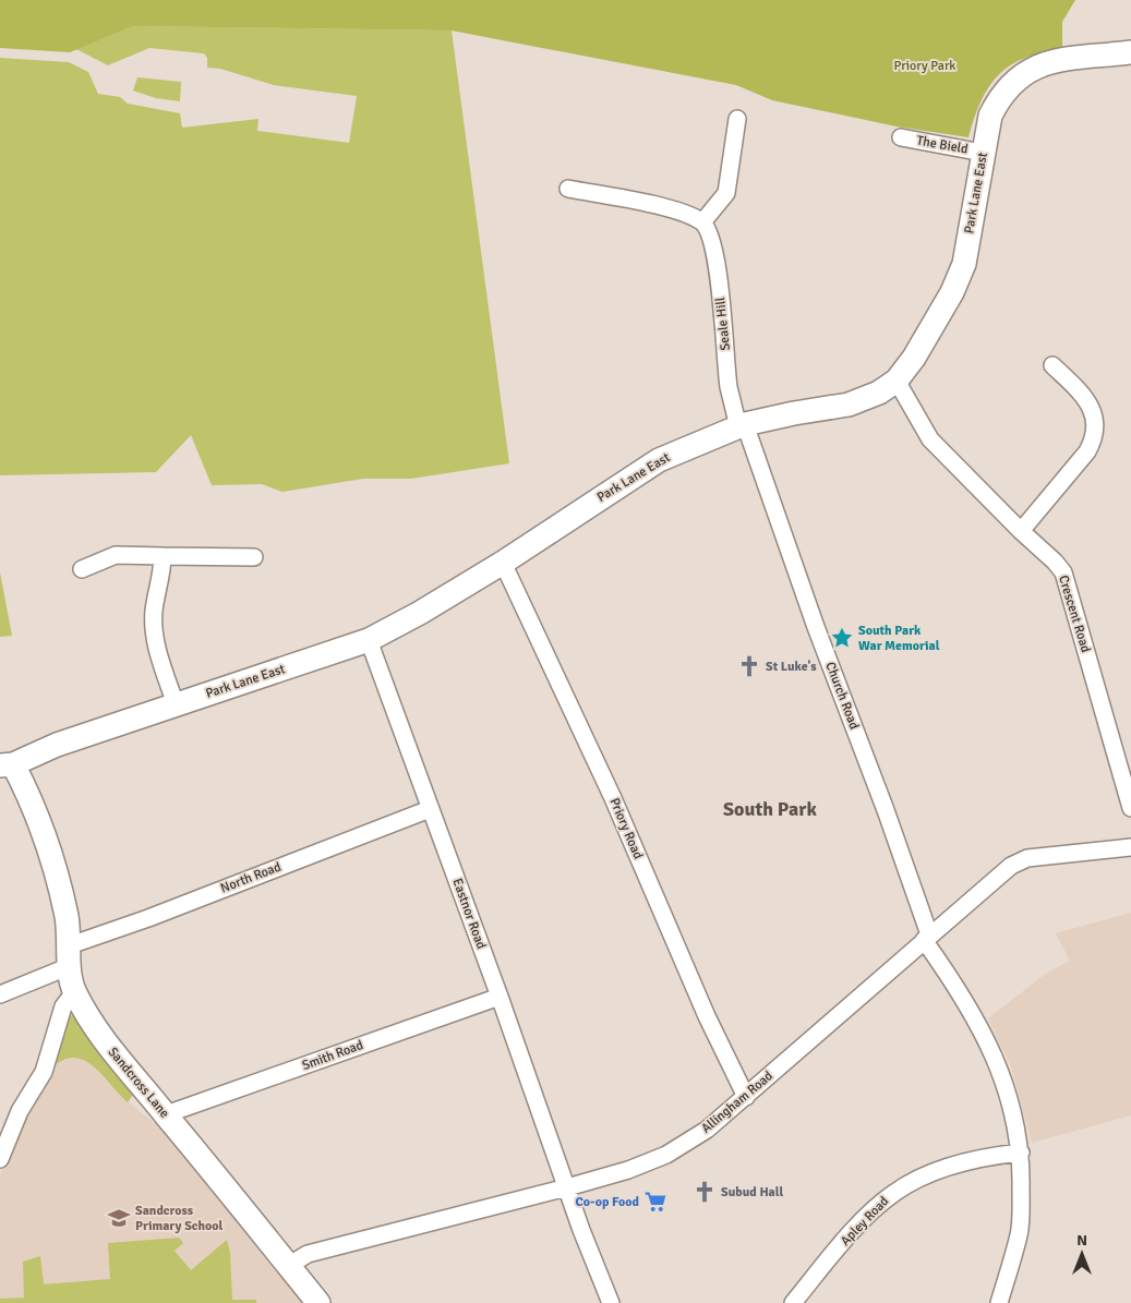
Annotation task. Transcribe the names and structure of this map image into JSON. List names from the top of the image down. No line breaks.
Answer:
{"streets":{"street":["The Bield","Park Lane East","Seale Hill","Crescent Road","Church Road","Priory Road","North Road","Eastnor Road","Smith Road","Sandcross Lane","Allingham Road","Apley Road"]},"crossings":[["The Bield","Park Lane East"],["Park Lane East","Seale Hill"],["Park Lane East","Crescent Road"],["Park Lane East","Church Road"],["Park Lane East","Priory Road"],["Park Lane East","Eastnor Road"],["Park Lane East","Sandcross Lane"],["Seale Hill","Church Road"],["Church Road","Allingham Road"],["Church Road","Apley Road"],["Priory Road","Allingham Road"],["North Road","Eastnor Road"],["North Road","Sandcross Lane"],["Eastnor Road","Smith Road"],["Eastnor Road","Allingham Road"],["Smith Road","Sandcross Lane"],["Sandcross Lane","Allingham Road"]],"districts":["South Park"],"parks":["Priory Park"],"places":{"place":["South Park War Memorial"],"church":["St Luke's","Subud Hall"],"supermarket":["Co-op Food"],"school or university":["Sandcross Primary School"]},"north":"top"}
